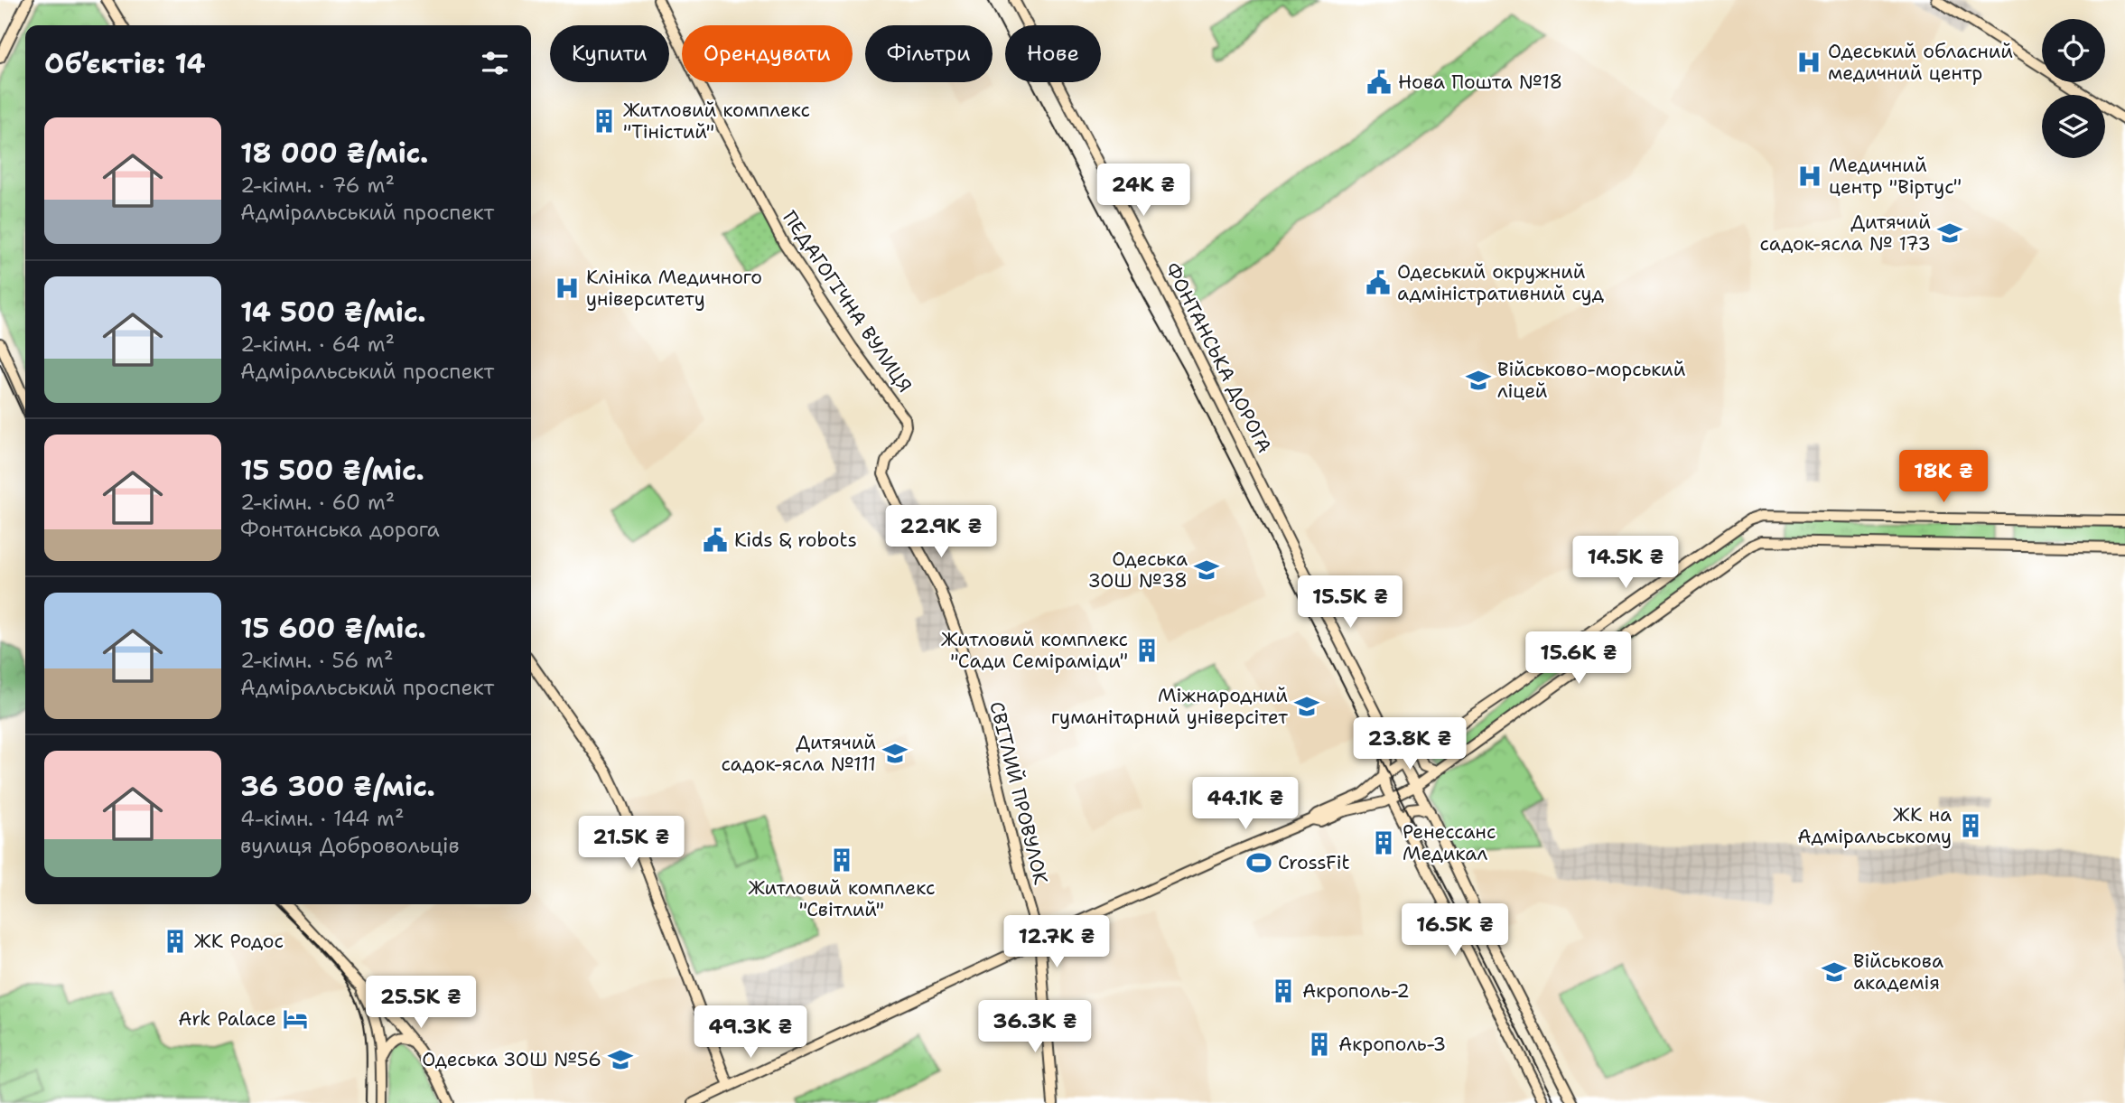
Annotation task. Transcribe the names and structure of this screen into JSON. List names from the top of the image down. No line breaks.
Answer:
{"streets":{"main road":["ПЕДАГОГІЧНА ВУЛИЦЯ","ФОНТАНСЬКА ДОРОГА","СВІТЛИЙ ПРОВУЛОК"]},"crossings":[["ПЕДАГОГІЧНА ВУЛИЦЯ","СВІТЛИЙ ПРОВУЛОК"]],"places":{"hospital":["Одеський обласний медичний центр","Медичний центр \"Віртус\"","Клініка Медичного університету"],"public building":["Нова Пошта №18","Одеський окружний адміністративний суд","Kids & robots"],"building":["Житловий комплекс \"Тіністий\"","Житловий комплекс \"Сади Семіраміди\"","ЖК на Адміральському","Ренессанс Медикал","Житловий комплекс \"Світлий\"","ЖК Родос","Акрополь-2","Акрополь-3"],"school or university":["Дитячий садок-ясла № 173","Військово-морський ліцей","Одеська ЗОШ №38","Міжнародний гуманітарний універсітет","Дитячий садок-ясла №111","Військова академія","Одеська ЗОШ №56"],"sports":["CrossFit"],"hotel":["Ark Palace"]},"page":{"chip":["Купити","Орендувати","Фільтри","Нове"],"heading":"Об’єктів: 14","list":[{"name":"18 000 ₴/міс.","note":"2-кімн. · 76 m² · Адміральський проспект"},{"name":"14 500 ₴/міс.","note":"2-кімн. · 64 m² · Адміральський проспект"},{"name":"15 500 ₴/міс.","note":"2-кімн. · 60 m² · Фонтанська дорога"},{"name":"15 600 ₴/міс.","note":"2-кімн. · 56 m² · Адміральський проспект"},{"name":"36 300 ₴/міс.","note":"4-кімн. · 144 m² · вулиця Добровольців"}],"price":["24K ₴","18K ₴","22.9K ₴","14.5K ₴","15.5K ₴","15.6K ₴","23.8K ₴","44.1K ₴","21.5K ₴","16.5K ₴","12.7K ₴","25.5K ₴","36.3K ₴","49.3K ₴"]}}
